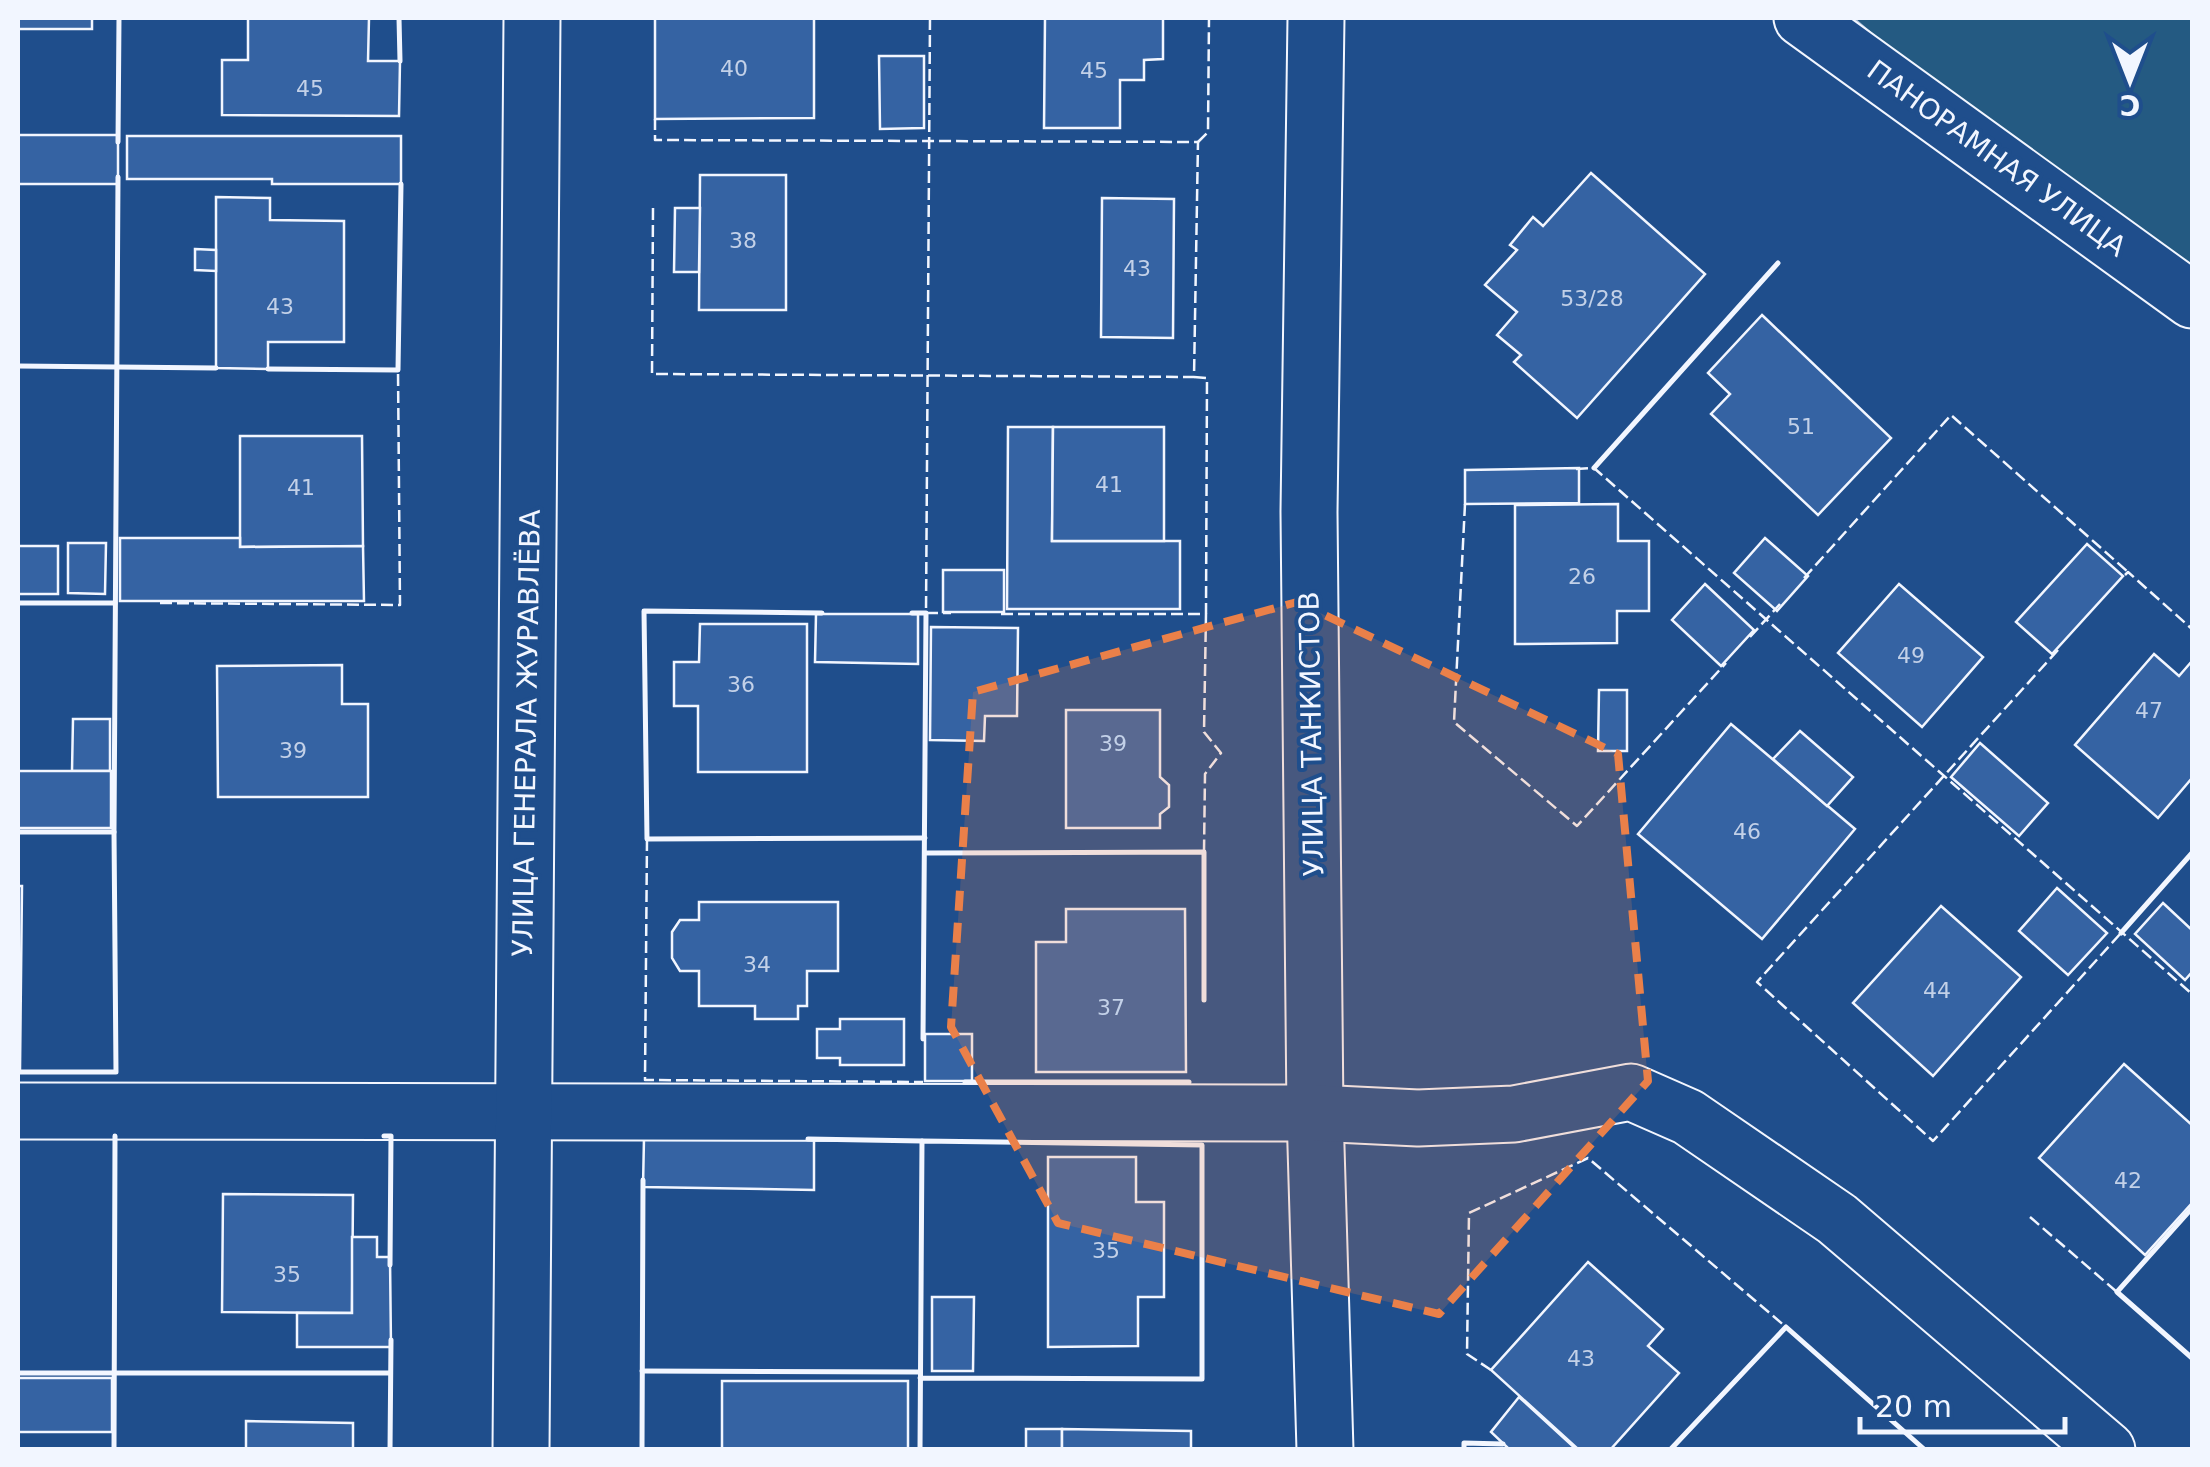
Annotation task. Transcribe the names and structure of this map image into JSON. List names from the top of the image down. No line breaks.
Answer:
{"streets":{"street":["ПАНОРАМНАЯ УЛИЦА","УЛИЦА ГЕНЕРАЛА ЖУРАВЛЁВА","УЛИЦА ТАНКИСТОВ"]},"house_numbers":["40","45","45","38","43","53/28","43","51","41","41","26","49","36","47","39","39","46","34","44","37","42","35","35","43"],"scale_bar":"20 m","north":"bottom"}
